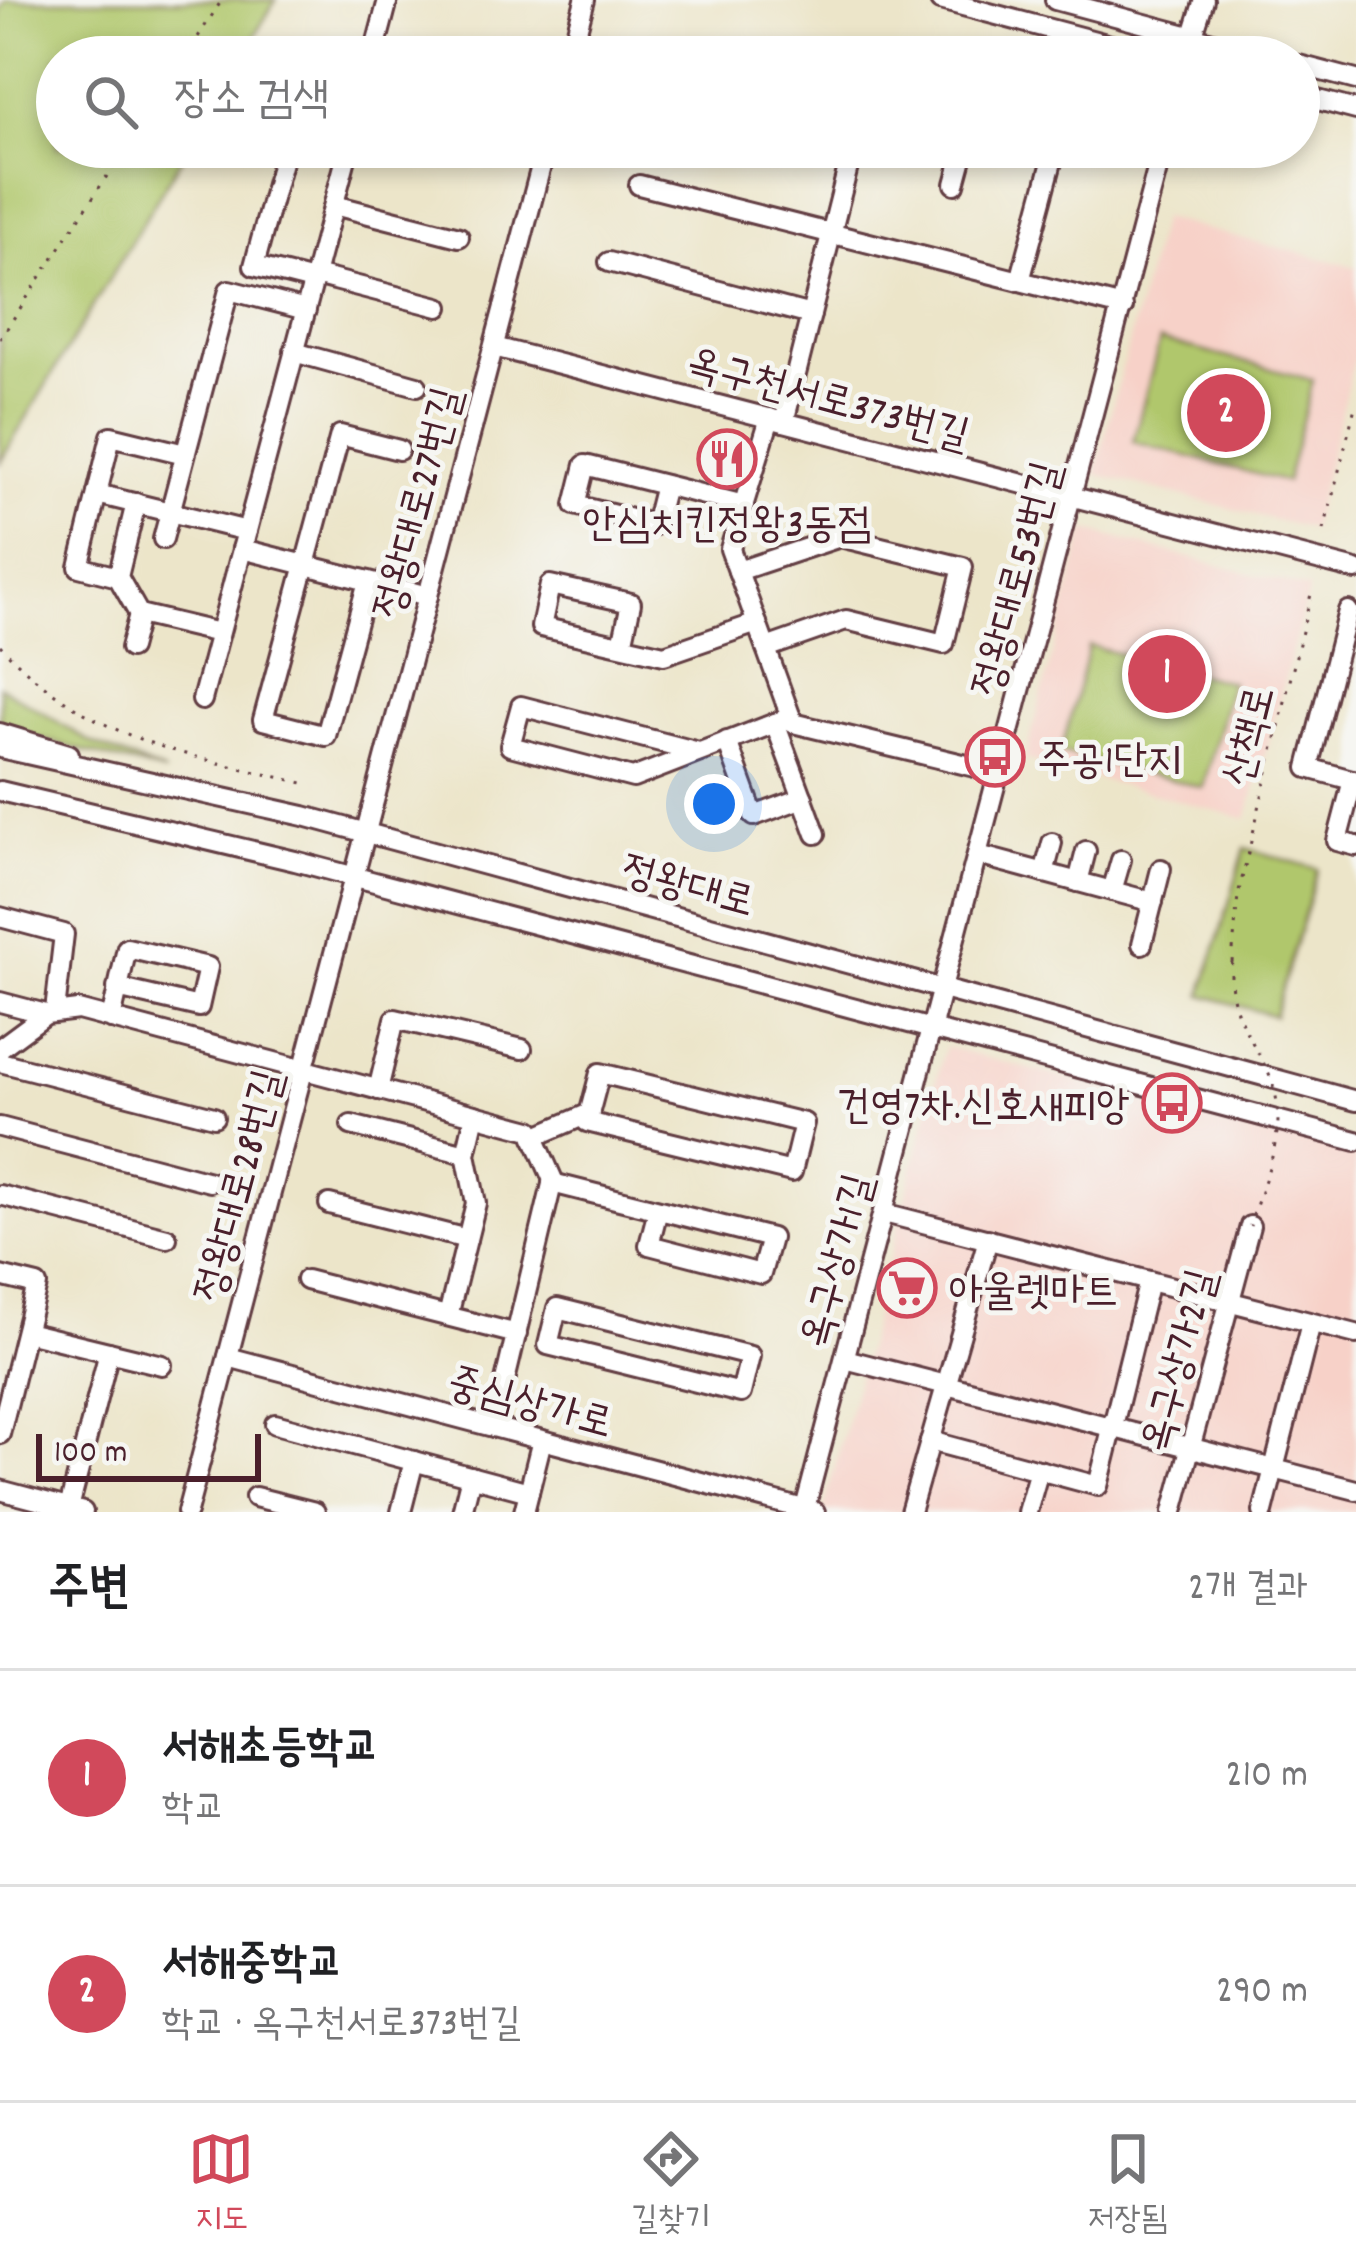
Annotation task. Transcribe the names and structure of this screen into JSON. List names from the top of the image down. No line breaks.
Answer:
{"streets":{"street":["옥구천서로373번길","정왕대로27번길","정왕대로53번길","정왕대로","정왕대로28번길","옥구상가1길","옥구상가2길","중심상가로"],"path":["산책로"]},"crossings":[["옥구천서로373번길","정왕대로27번길"],["옥구천서로373번길","정왕대로53번길"],["정왕대로27번길","정왕대로"],["정왕대로27번길","정왕대로28번길"],["정왕대로53번길","정왕대로"],["정왕대로53번길","옥구상가1길"],["산책로","옥구상가2길"],["정왕대로","정왕대로28번길"],["정왕대로","옥구상가1길"],["정왕대로28번길","중심상가로"],["옥구상가1길","중심상가로"]],"places":{"restaurant":["안심치킨정왕3동점"],"bus stop":["주공1단지","건영7차.신호새피앙"],"supermarket":["아울렛마트"]},"scale_bar":"100 m","page":{"search":"장소 검색","pins":["2","1"],"scale":"100 m","heading":["주변","2개 결과"],"list":[{"mark":"1","name":"서해초등학교","note":"학교","value":"210 m"},{"mark":"2","name":"서해중학교","note":"학교 · 옥구천서로373번길","value":"290 m"}],"nav":["지도","길찾기","저장됨"]}}
